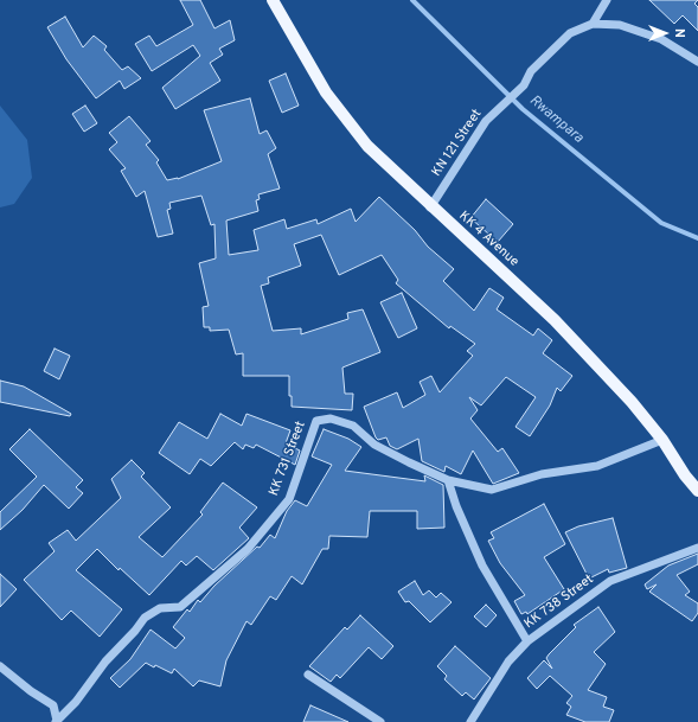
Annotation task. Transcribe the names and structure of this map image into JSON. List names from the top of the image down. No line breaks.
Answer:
{"streets":{"main road":["KK 4 Avenue"],"street":["KN 121 Street","KK 731 Street","KK 738 Street"]},"crossings":[["KN 121 Street","KK 4 Avenue"],["KK 4 Avenue","KK 731 Street"]],"water":["Rwampara"],"north":"right"}
